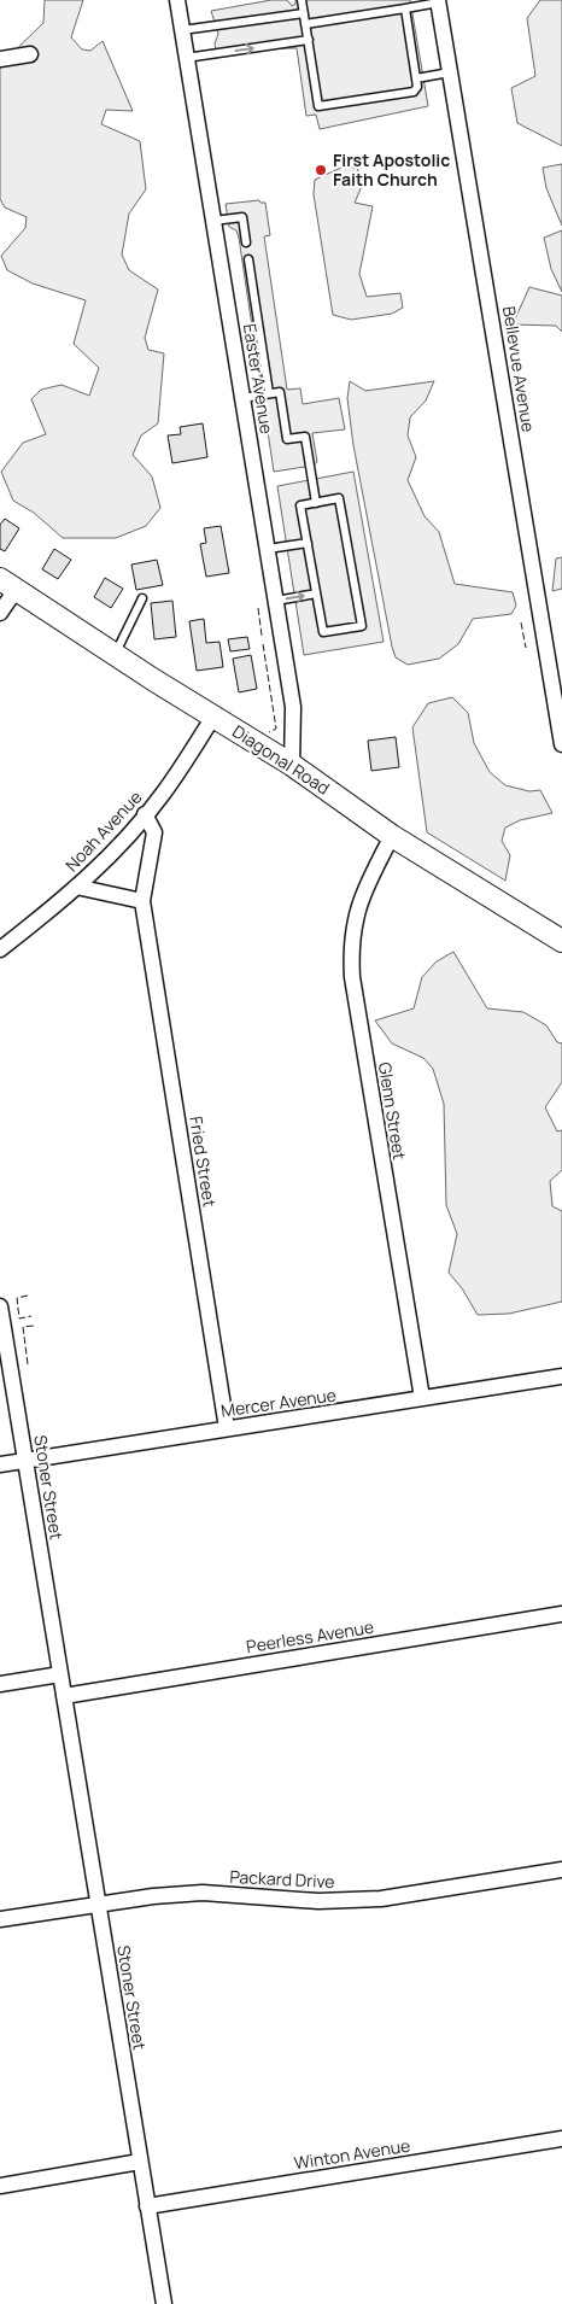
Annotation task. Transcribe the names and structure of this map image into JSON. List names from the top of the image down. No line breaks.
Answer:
{"streets":{"street":["Bellevue Avenue","Easter Avenue","Diagonal Road","Noah Avenue","Glenn Street","Fried Street","Mercer Avenue","Stoner Street","Peerless Avenue","Packard Drive","Winton Avenue"]},"crossings":[["Easter Avenue","Diagonal Road"],["Diagonal Road","Noah Avenue"],["Diagonal Road","Glenn Street"],["Noah Avenue","Fried Street"],["Glenn Street","Mercer Avenue"],["Fried Street","Mercer Avenue"],["Mercer Avenue","Stoner Street"],["Stoner Street","Peerless Avenue"],["Stoner Street","Packard Drive"],["Stoner Street","Winton Avenue"]],"places":["First Apostolic Faith Church"]}
